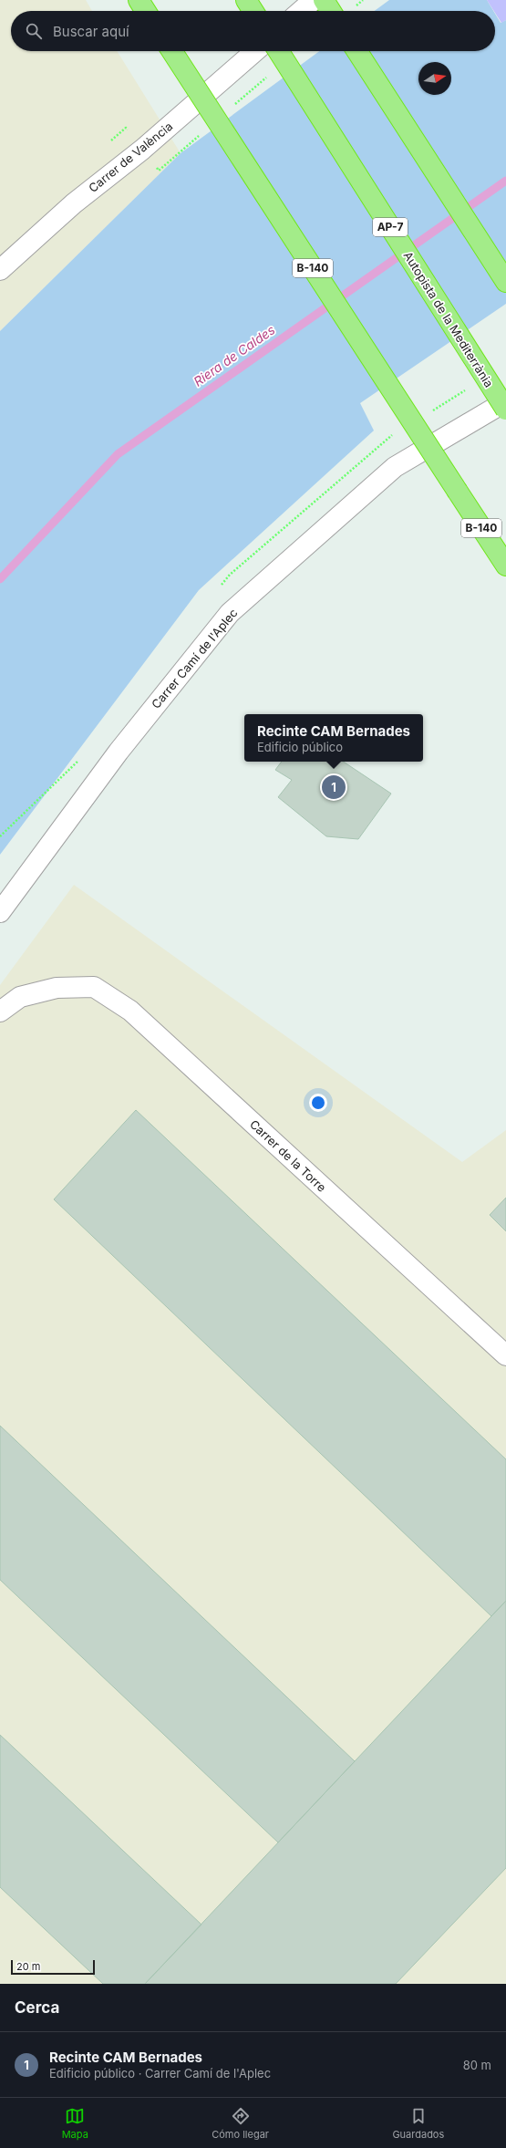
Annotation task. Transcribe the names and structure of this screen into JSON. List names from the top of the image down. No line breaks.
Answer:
{"streets":{"highway":["AP-7","B-140","Autopista de la Mediterrània"],"street":["Carrer de València","Carrer Camí de l'Aplec","Carrer de la Torre"]},"water":["Riera de Caldes"],"scale_bar":"20 m","north":"right","page":{"search":"Buscar aquí","popup":["Recinte CAM Bernades","Edificio público"],"pins":"1","scale":"20 m","heading":"Cerca","list":[{"mark":"1","name":"Recinte CAM Bernades","note":"Edificio público · Carrer Camí de l'Aplec","value":"80 m"}],"nav":["Mapa","Cómo llegar","Guardados"]}}
